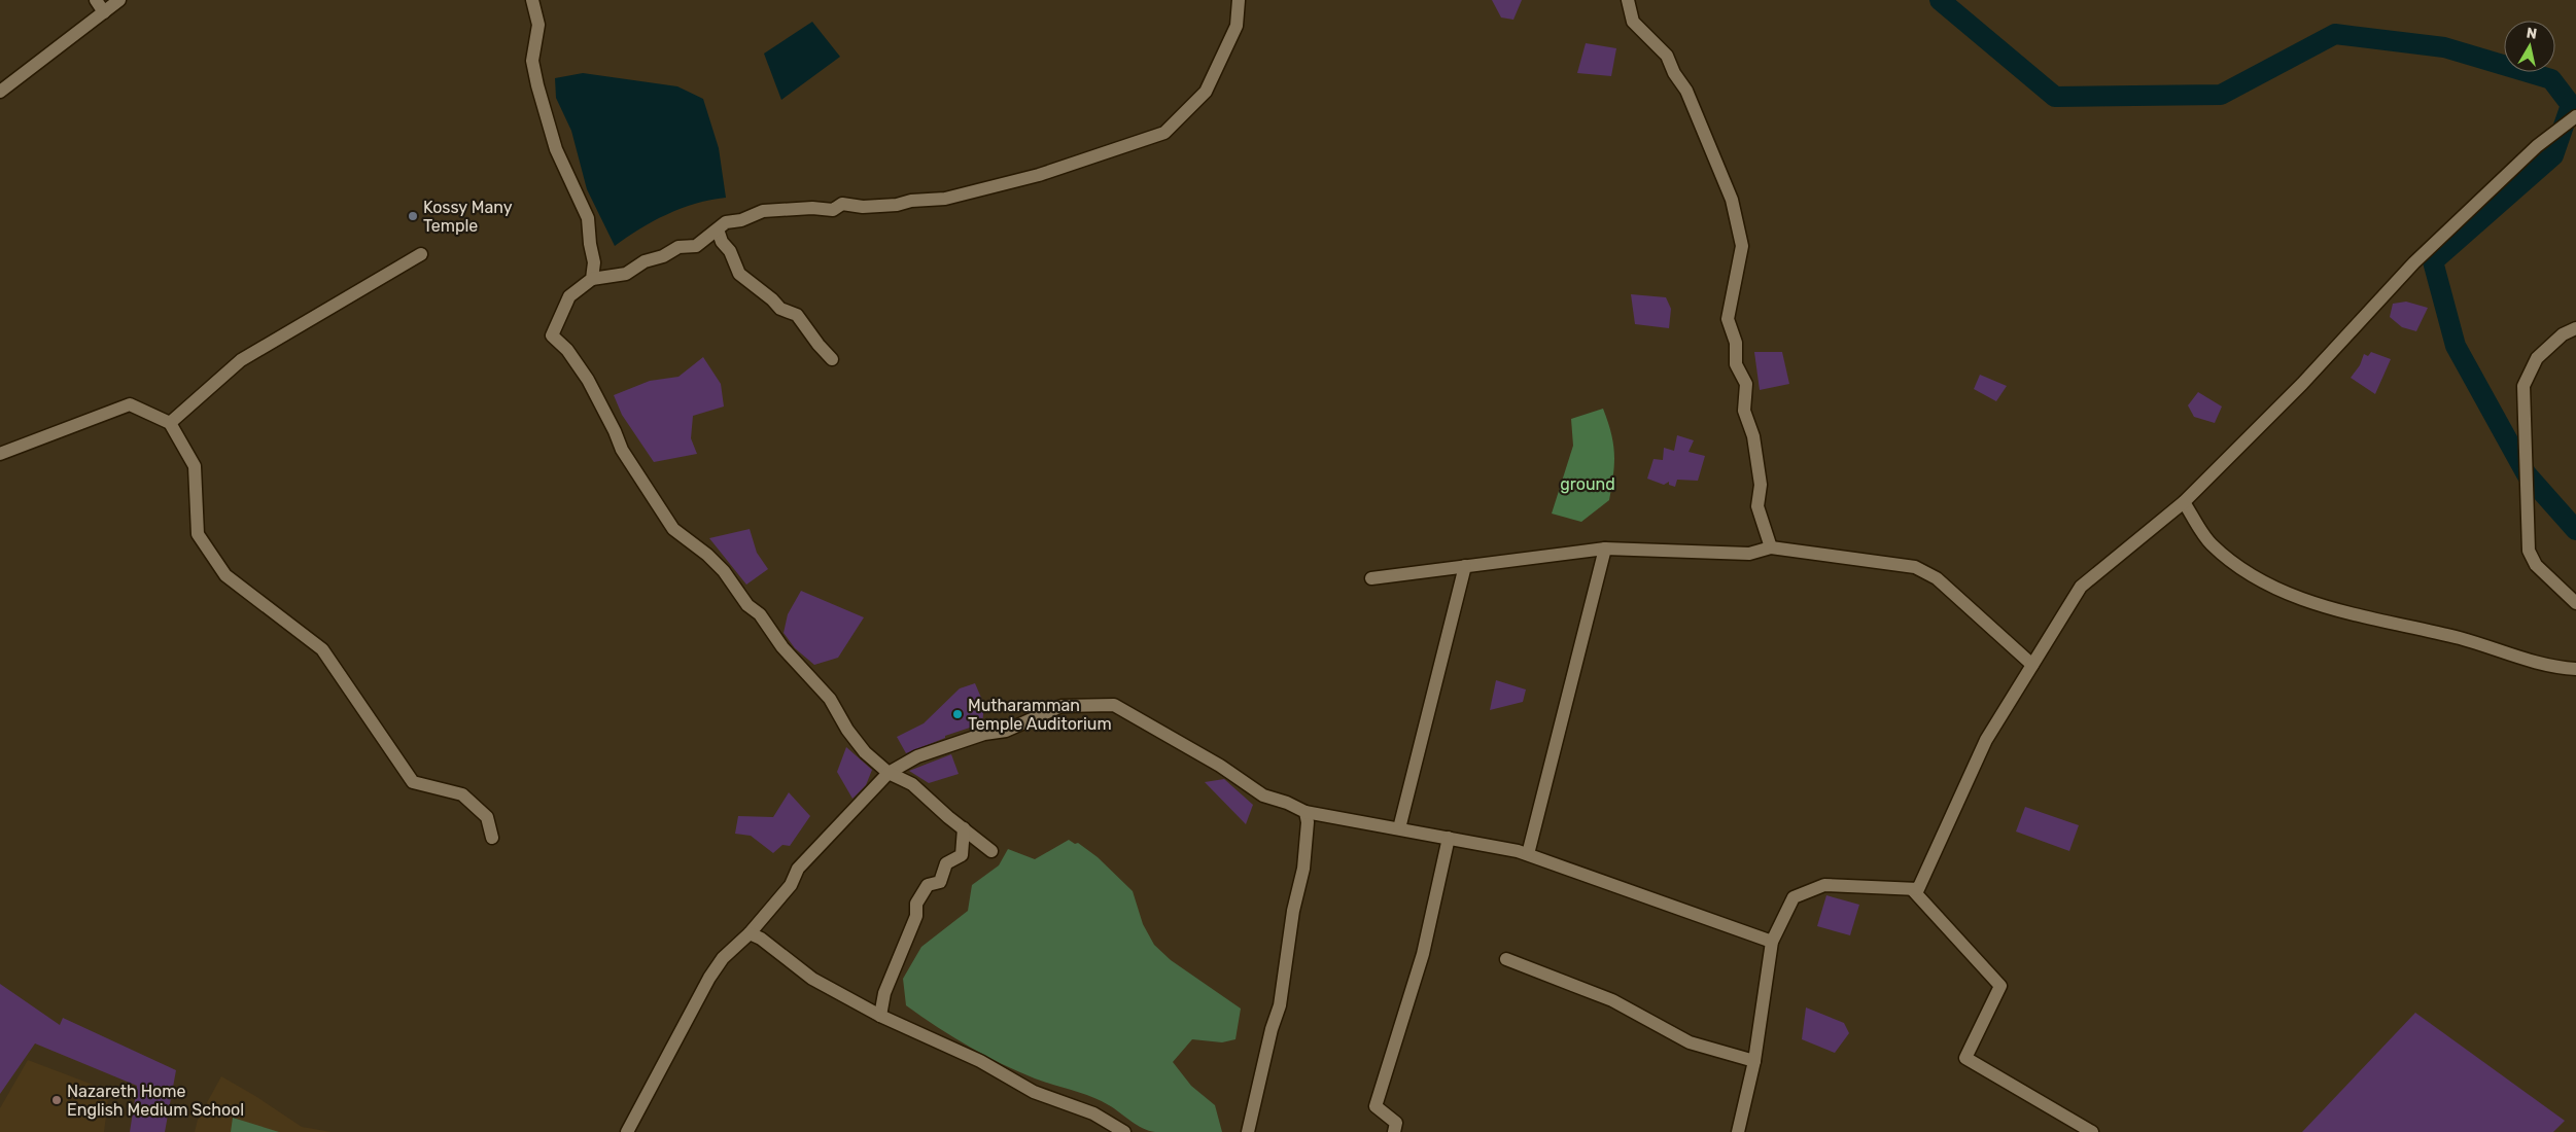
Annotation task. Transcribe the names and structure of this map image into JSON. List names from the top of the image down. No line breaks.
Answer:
{"parks":["ground"],"places":["Kossy Many Temple","Mutharamman Temple Auditorium","Nazareth Home English Medium School"],"north":"top"}
